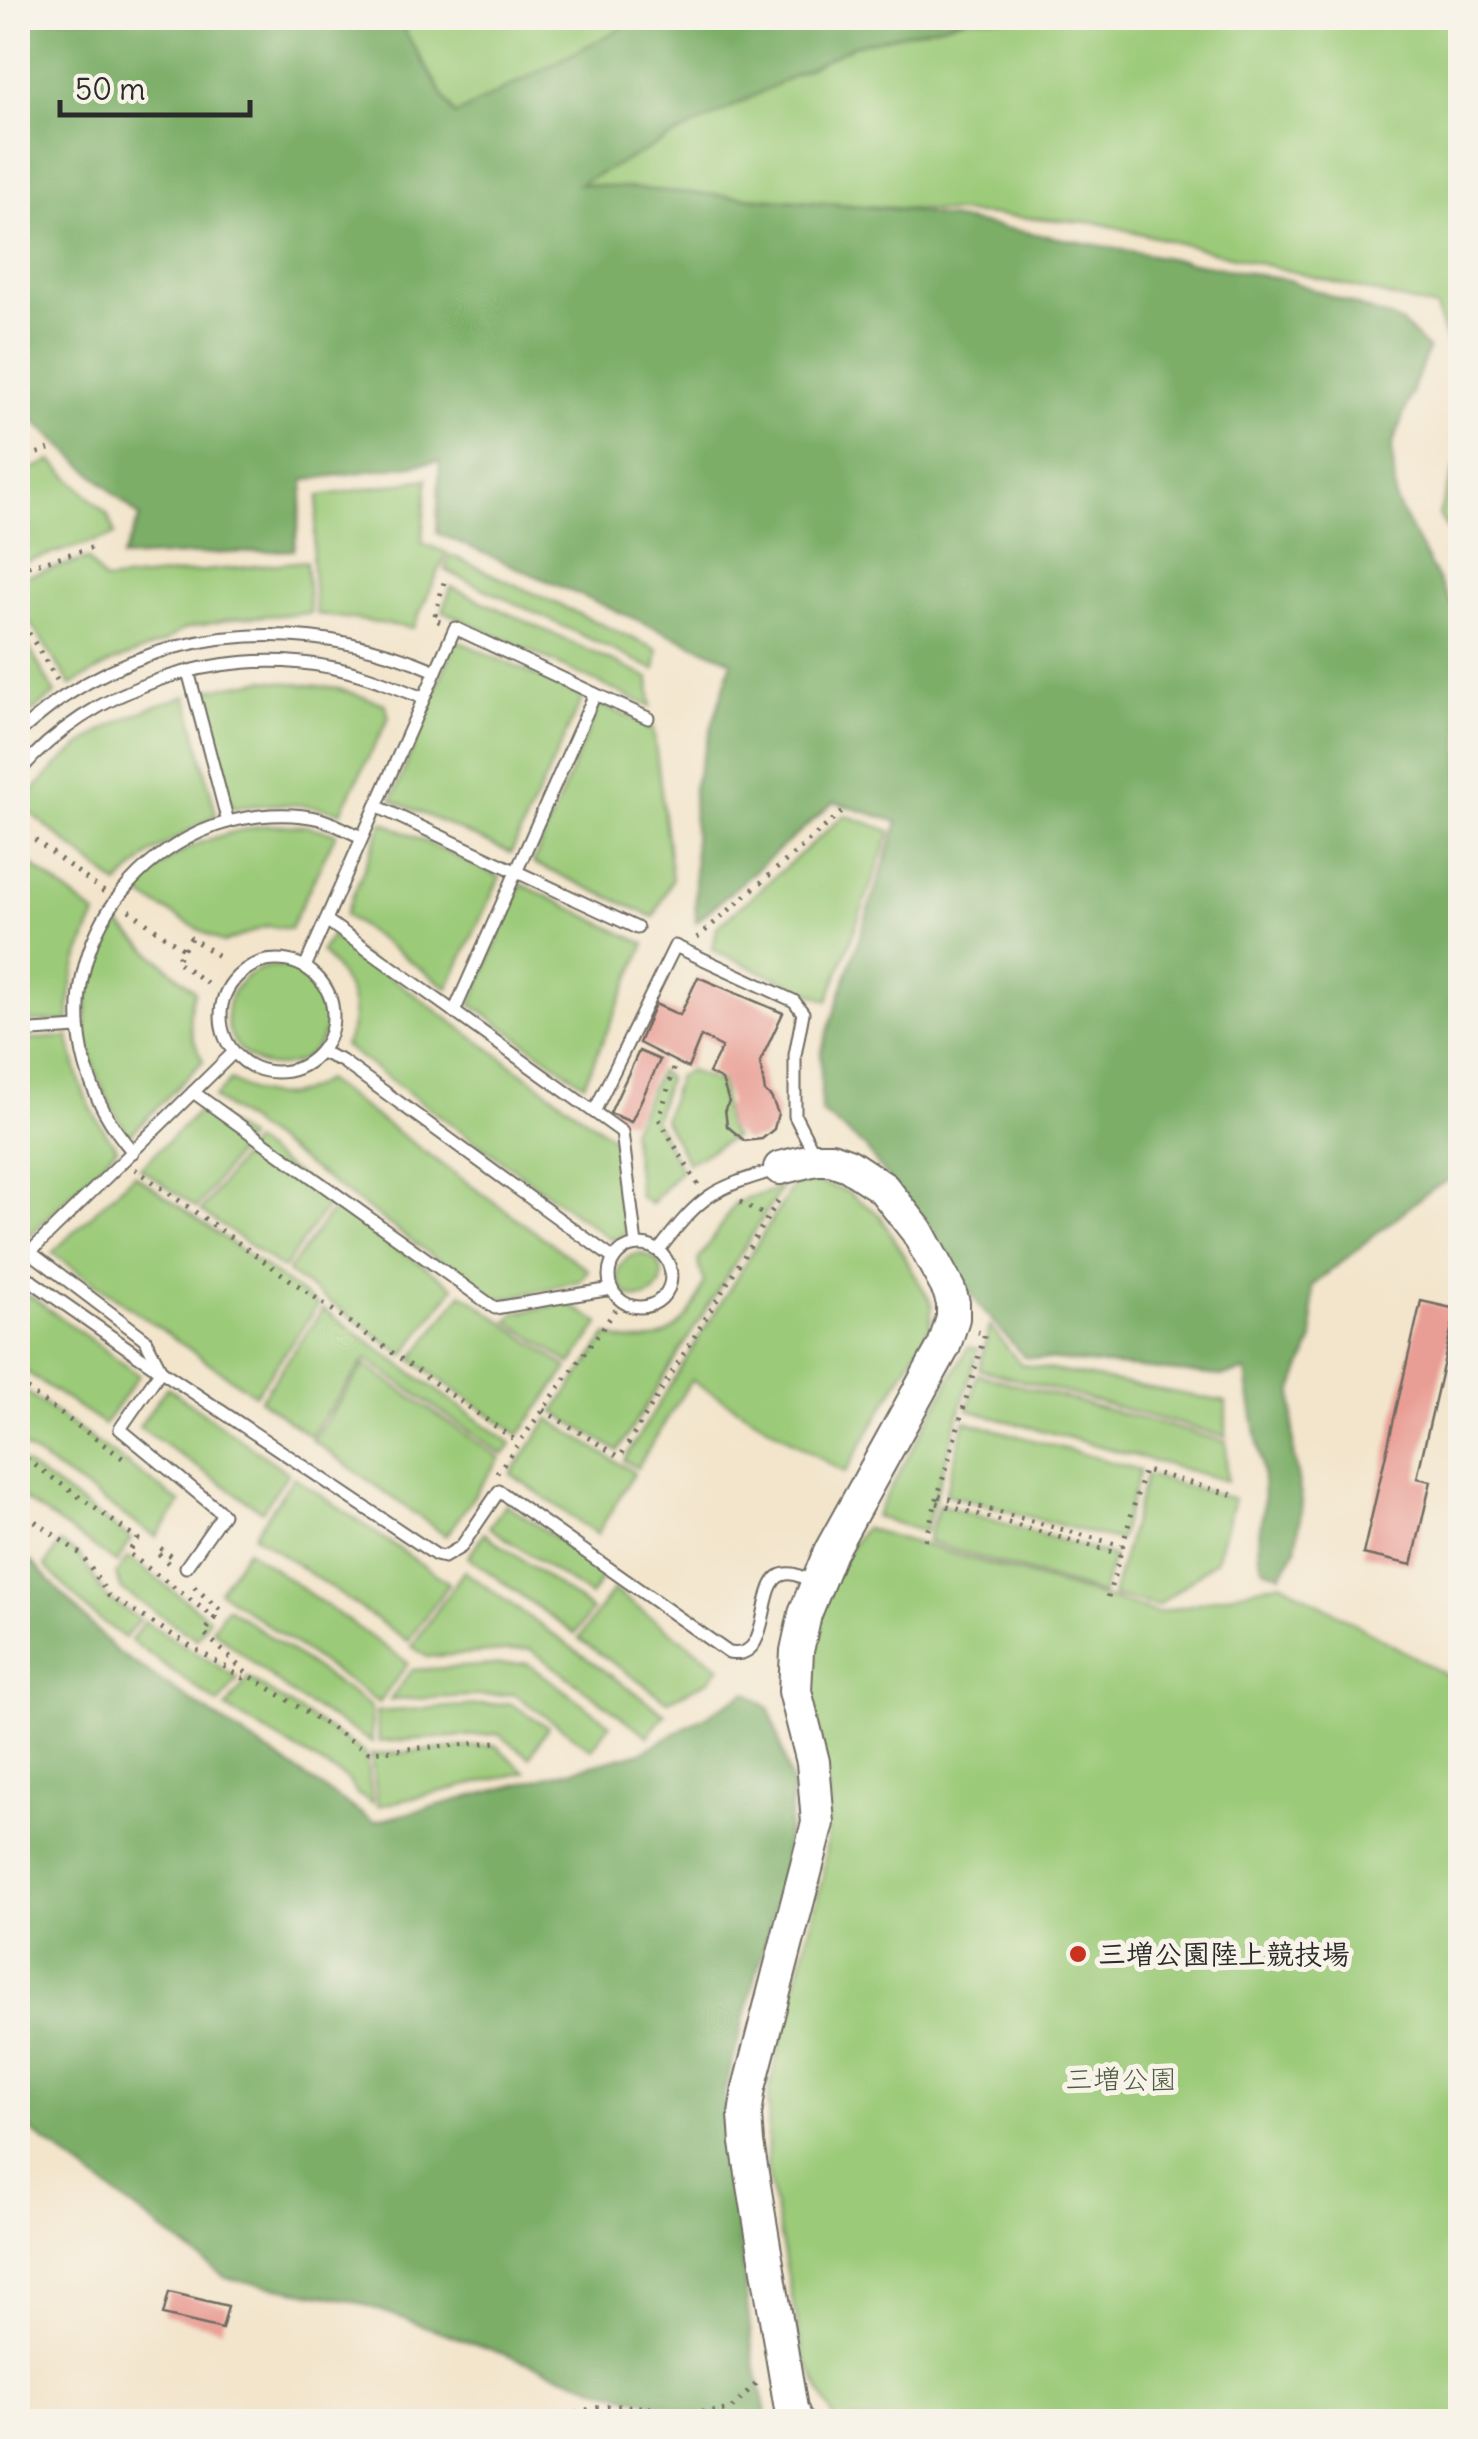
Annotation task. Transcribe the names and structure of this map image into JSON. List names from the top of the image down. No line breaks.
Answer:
{"parks":["三増公園"],"places":["三増公園陸上競技場"],"scale_bar":"50 m"}
